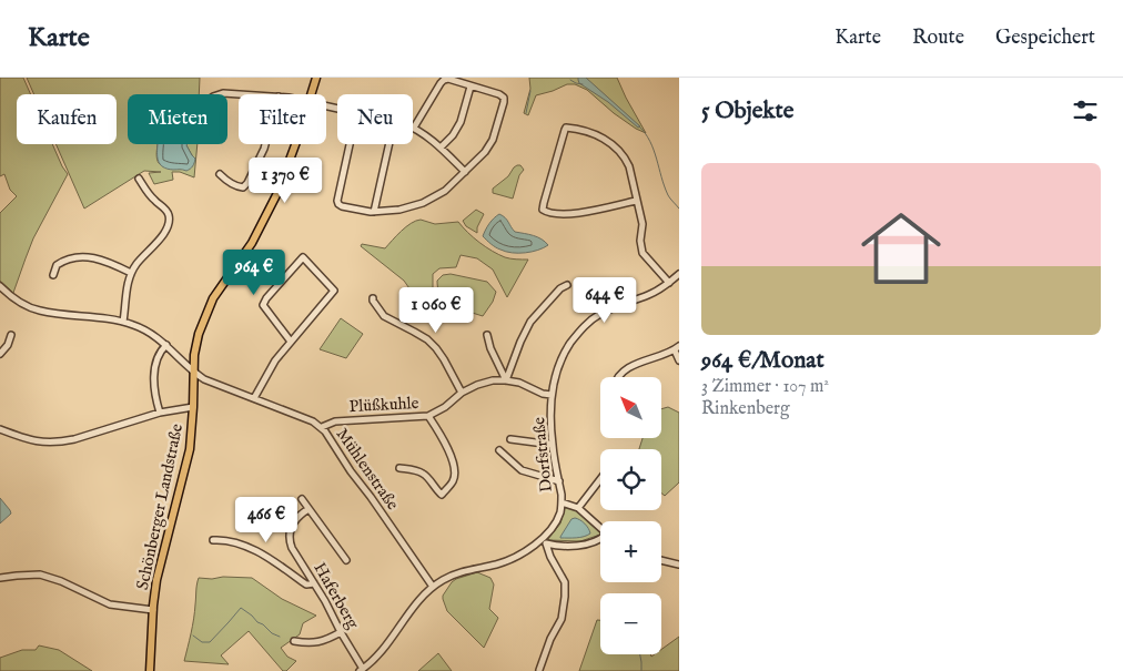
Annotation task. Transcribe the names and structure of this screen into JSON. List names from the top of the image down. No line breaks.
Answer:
{"streets":{"main road":["Schönberger Landstraße"],"street":["Plüßkuhle","Dorfstraße","Mühlenstraße","Haferberg"]},"crossings":[["Plüßkuhle","Dorfstraße"],["Plüßkuhle","Mühlenstraße"],["Dorfstraße","Mühlenstraße"],["Dorfstraße","Haferberg"],["Mühlenstraße","Schönberger Landstraße"]],"north":"top left","page":{"header":"Karte","nav":["Karte","Route","Gespeichert"],"heading":"5 Objekte","chip":["Kaufen","Mieten","Filter","Neu"],"list":[{"name":"964 €/Monat","note":"3 Zimmer · 107 m² · Rinkenberg"}],"price":["1 370 €","964 €","644 €","1 060 €","466 €"],"map_buttons":["+","−"]}}
